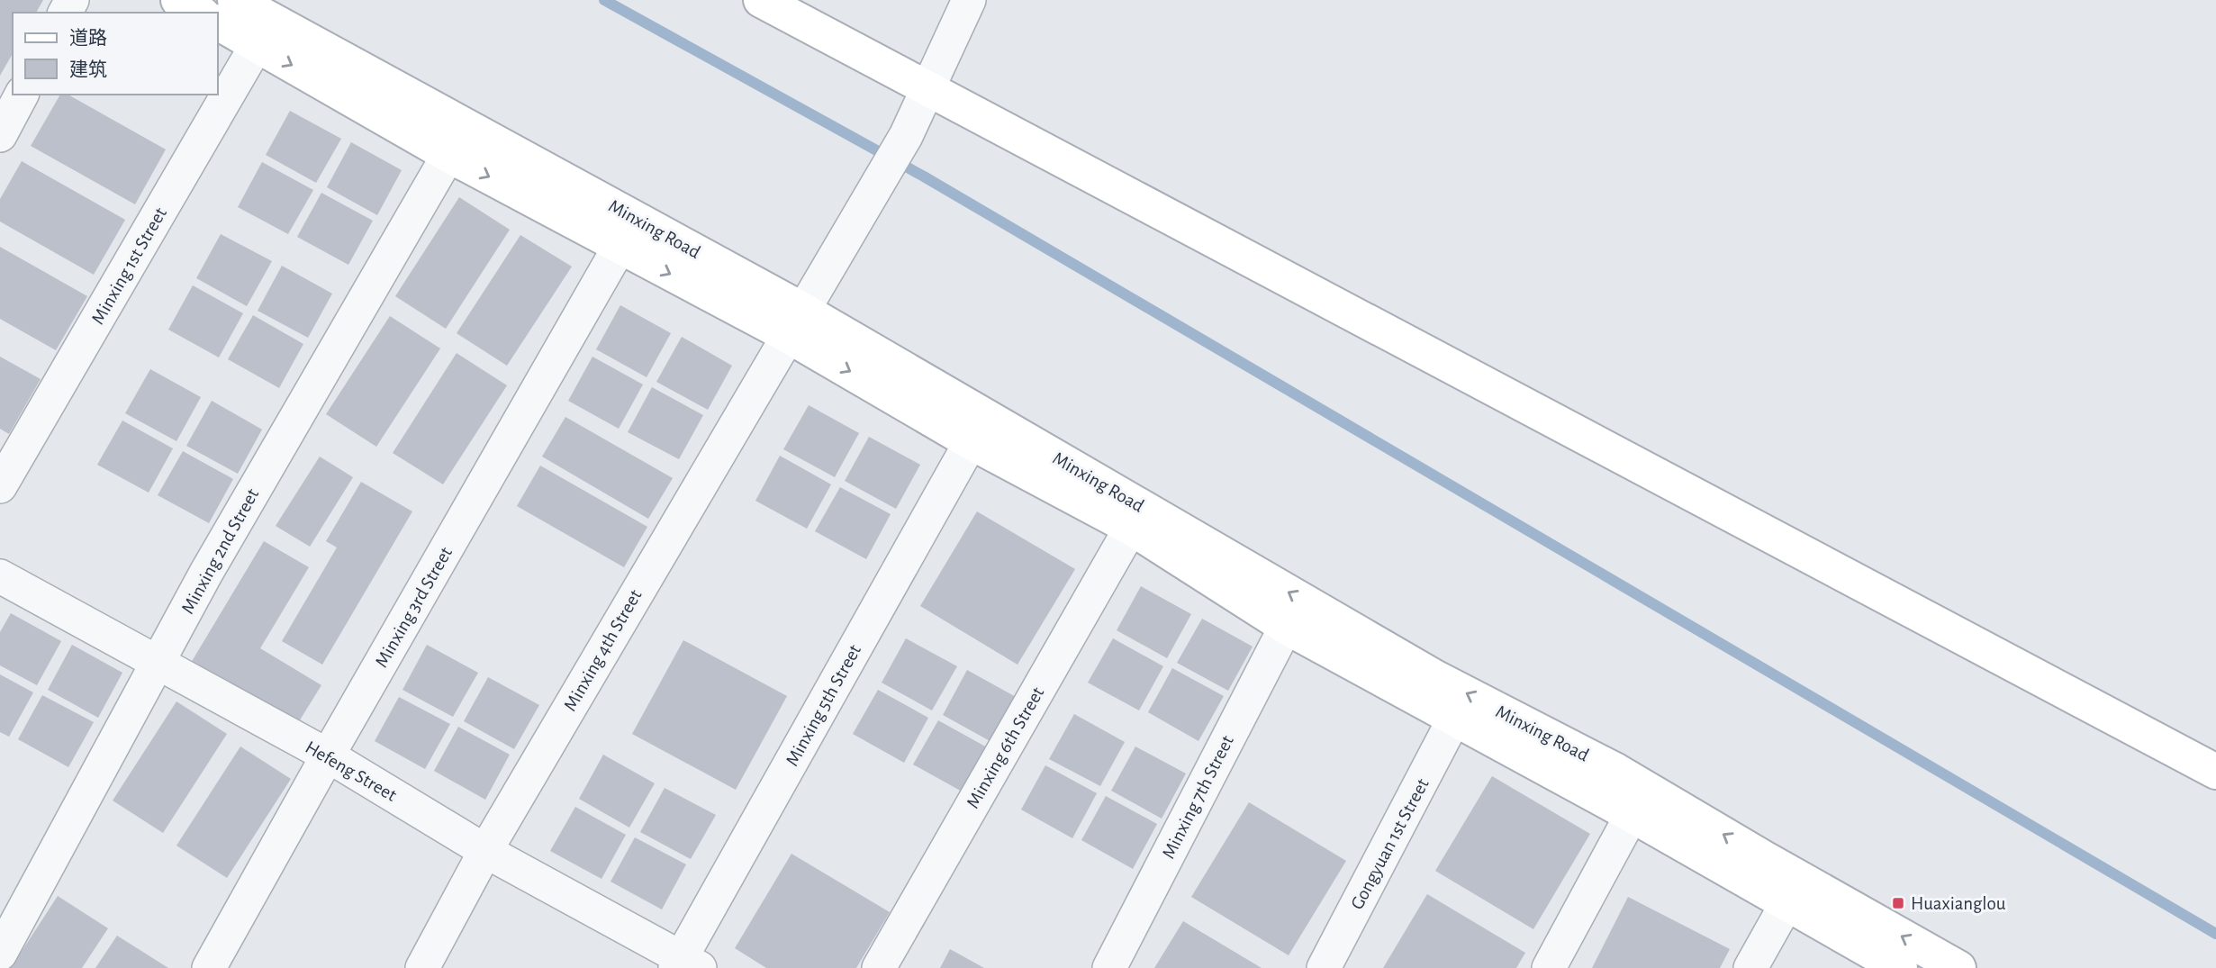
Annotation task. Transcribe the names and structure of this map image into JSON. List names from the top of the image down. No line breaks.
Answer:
{"streets":{"street":["Minxing Road","Minxing 1st Street","Minxing 2nd Street","Minxing 3rd Street","Minxing 4th Street","Minxing 5th Street","Minxing 6th Street","Hefeng Street","Minxing 7th Street","Gongyuan 1st Street"]},"crossings":[["Minxing Road","Minxing 1st Street"],["Minxing Road","Minxing 2nd Street"],["Minxing Road","Minxing 3rd Street"],["Minxing Road","Minxing 4th Street"],["Minxing Road","Minxing 5th Street"],["Minxing Road","Minxing 6th Street"],["Minxing Road","Minxing 7th Street"],["Minxing Road","Gongyuan 1st Street"],["Minxing 2nd Street","Hefeng Street"],["Minxing 3rd Street","Hefeng Street"],["Minxing 4th Street","Hefeng Street"],["Minxing 5th Street","Hefeng Street"]],"places":{"transit":["Huaxianglou"]},"legend":["道路","建筑"]}
